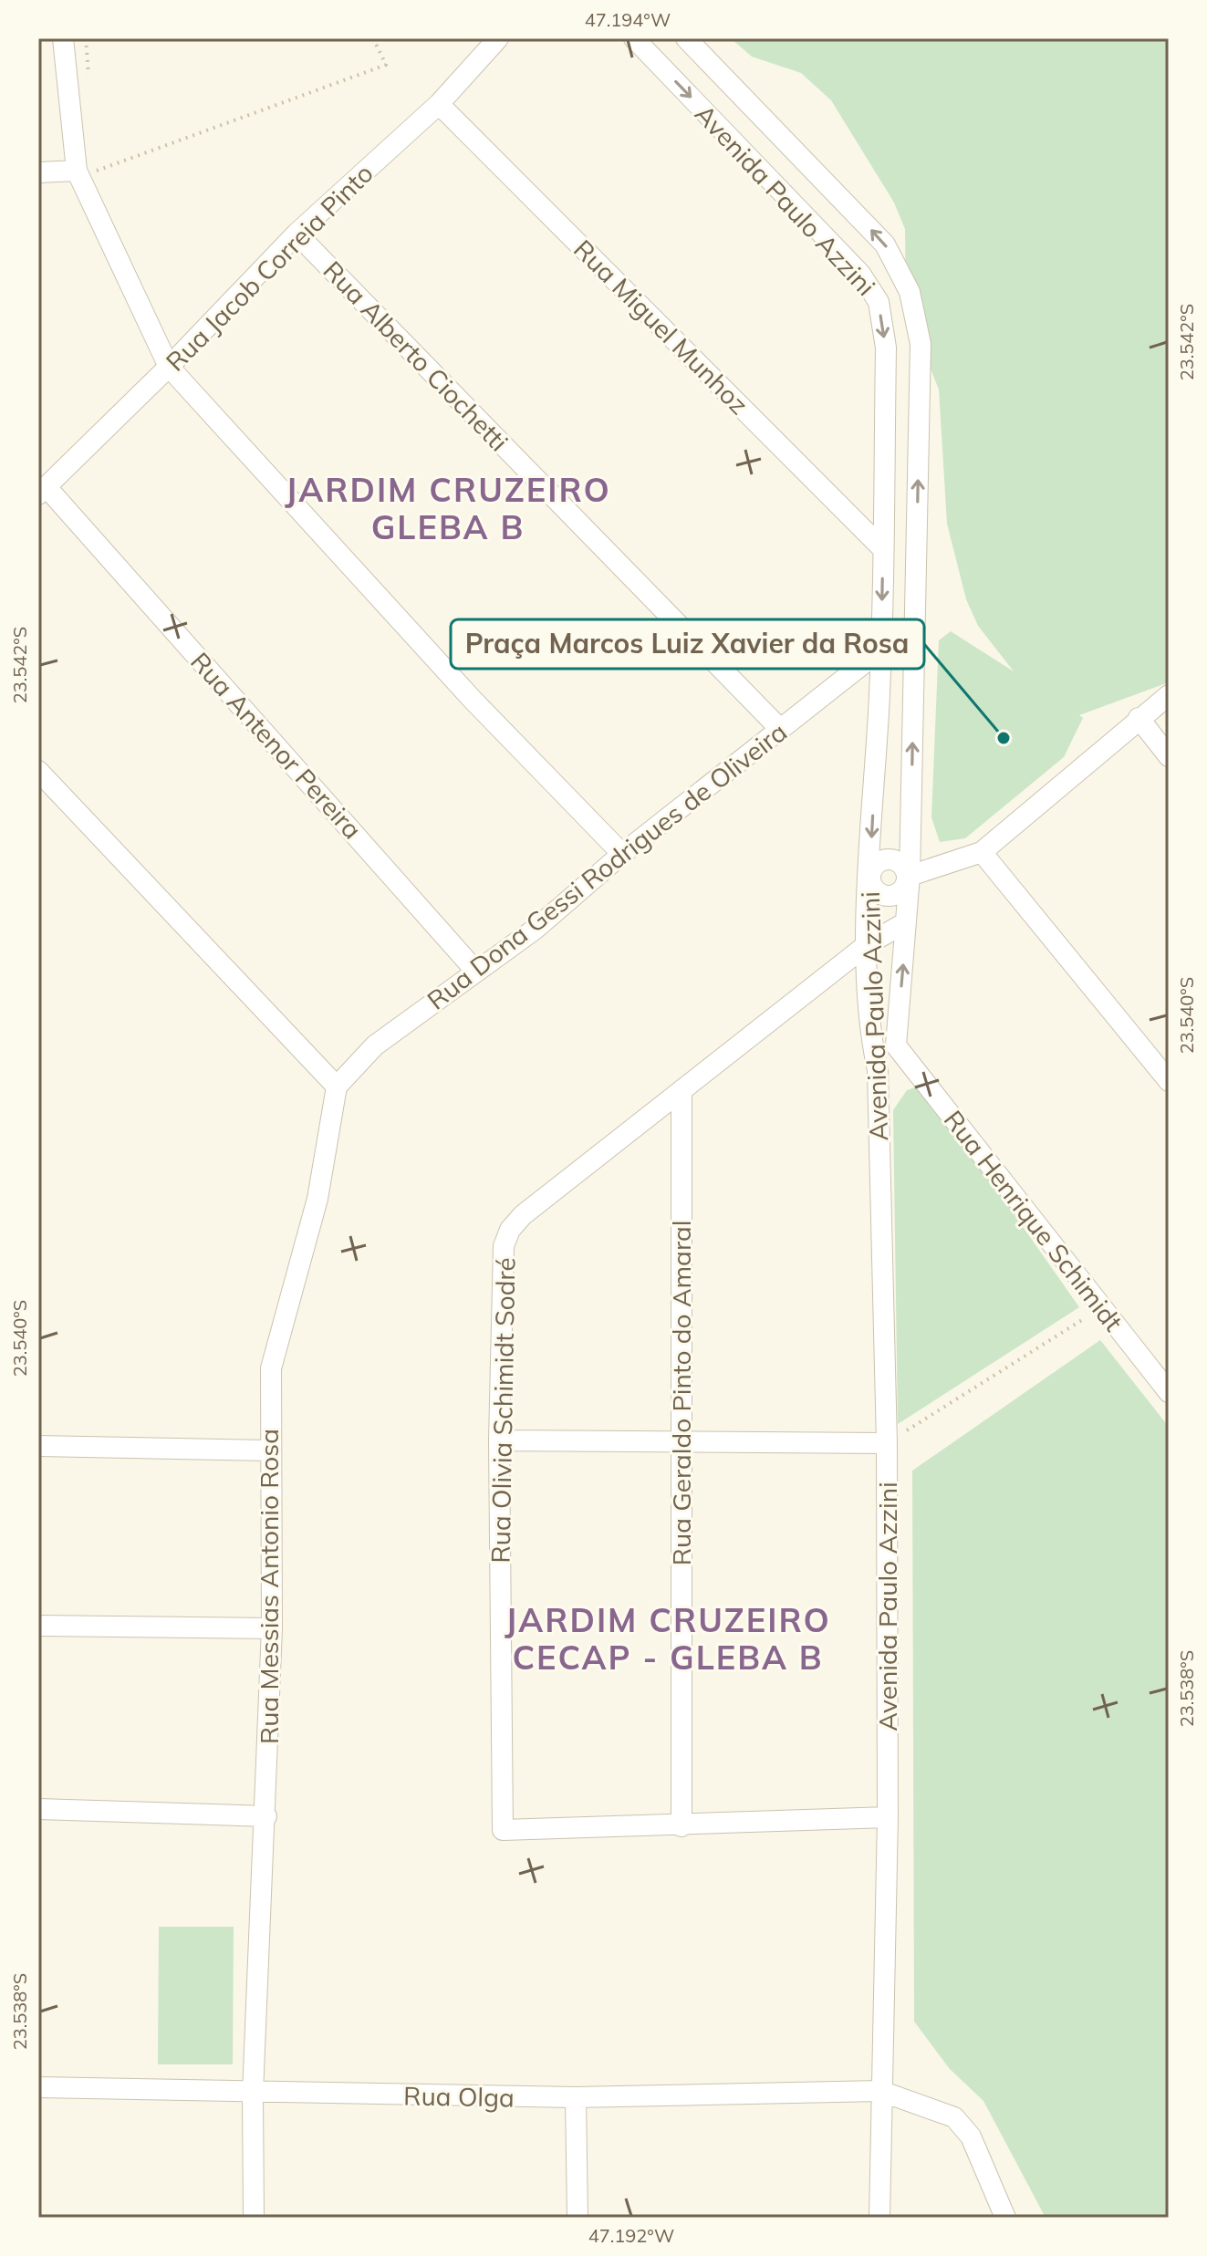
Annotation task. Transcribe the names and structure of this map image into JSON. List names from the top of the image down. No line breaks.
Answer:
{"streets":{"street":["Avenida Paulo Azzini","Rua Jacob Correia Pinto","Rua Miguel Munhoz","Rua Alberto Ciochetti","Rua Antenor Pereira","Rua Dona Gessi Rodrigues de Oliveira","Rua Henrique Schimidt","Rua Geraldo Pinto do Amaral","Rua Olivia Schimidt Sodré","Rua Messias Antonio Rosa","Rua Olga"]},"crossings":[["Avenida Paulo Azzini","Rua Miguel Munhoz"],["Avenida Paulo Azzini","Rua Dona Gessi Rodrigues de Oliveira"],["Avenida Paulo Azzini","Rua Olivia Schimidt Sodré"],["Avenida Paulo Azzini","Rua Olga"],["Rua Jacob Correia Pinto","Rua Miguel Munhoz"],["Rua Jacob Correia Pinto","Rua Alberto Ciochetti"],["Rua Jacob Correia Pinto","Rua Antenor Pereira"],["Rua Alberto Ciochetti","Rua Dona Gessi Rodrigues de Oliveira"],["Rua Antenor Pereira","Rua Dona Gessi Rodrigues de Oliveira"],["Rua Dona Gessi Rodrigues de Oliveira","Rua Messias Antonio Rosa"],["Rua Geraldo Pinto do Amaral","Rua Olivia Schimidt Sodré"],["Rua Messias Antonio Rosa","Rua Olga"]],"districts":["JARDIM CRUZEIRO GLEBA B","JARDIM CRUZEIRO CECAP - GLEBA B"],"places":["Praça Marcos Luiz Xavier da Rosa"],"coordinates":["47.194°W","23.542°S","23.540°S","23.538°S","47.192°W"]}
